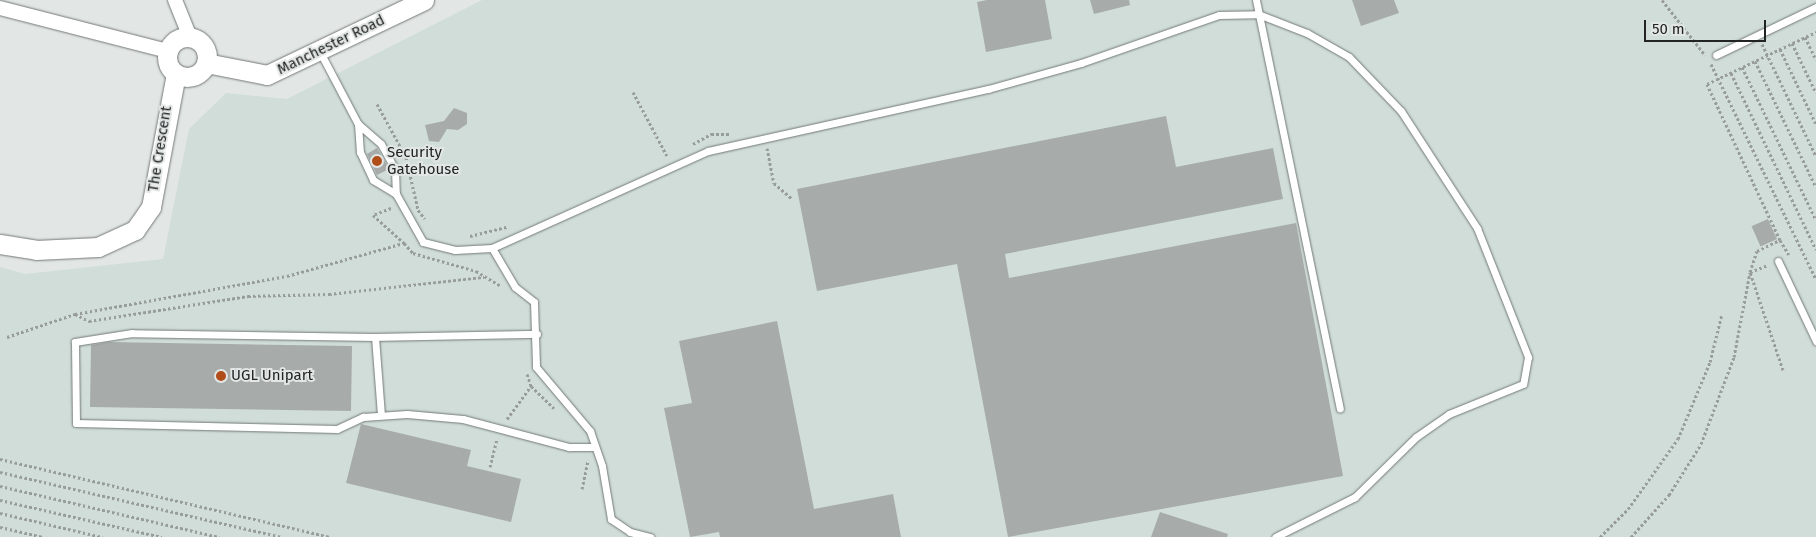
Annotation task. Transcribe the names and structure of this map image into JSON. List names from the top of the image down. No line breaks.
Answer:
{"streets":{"main road":["Manchester Road","The Crescent"]},"crossings":[["Manchester Road","The Crescent"]],"places":["Security Gatehouse","UGL Unipart"],"scale_bar":"50 m"}
